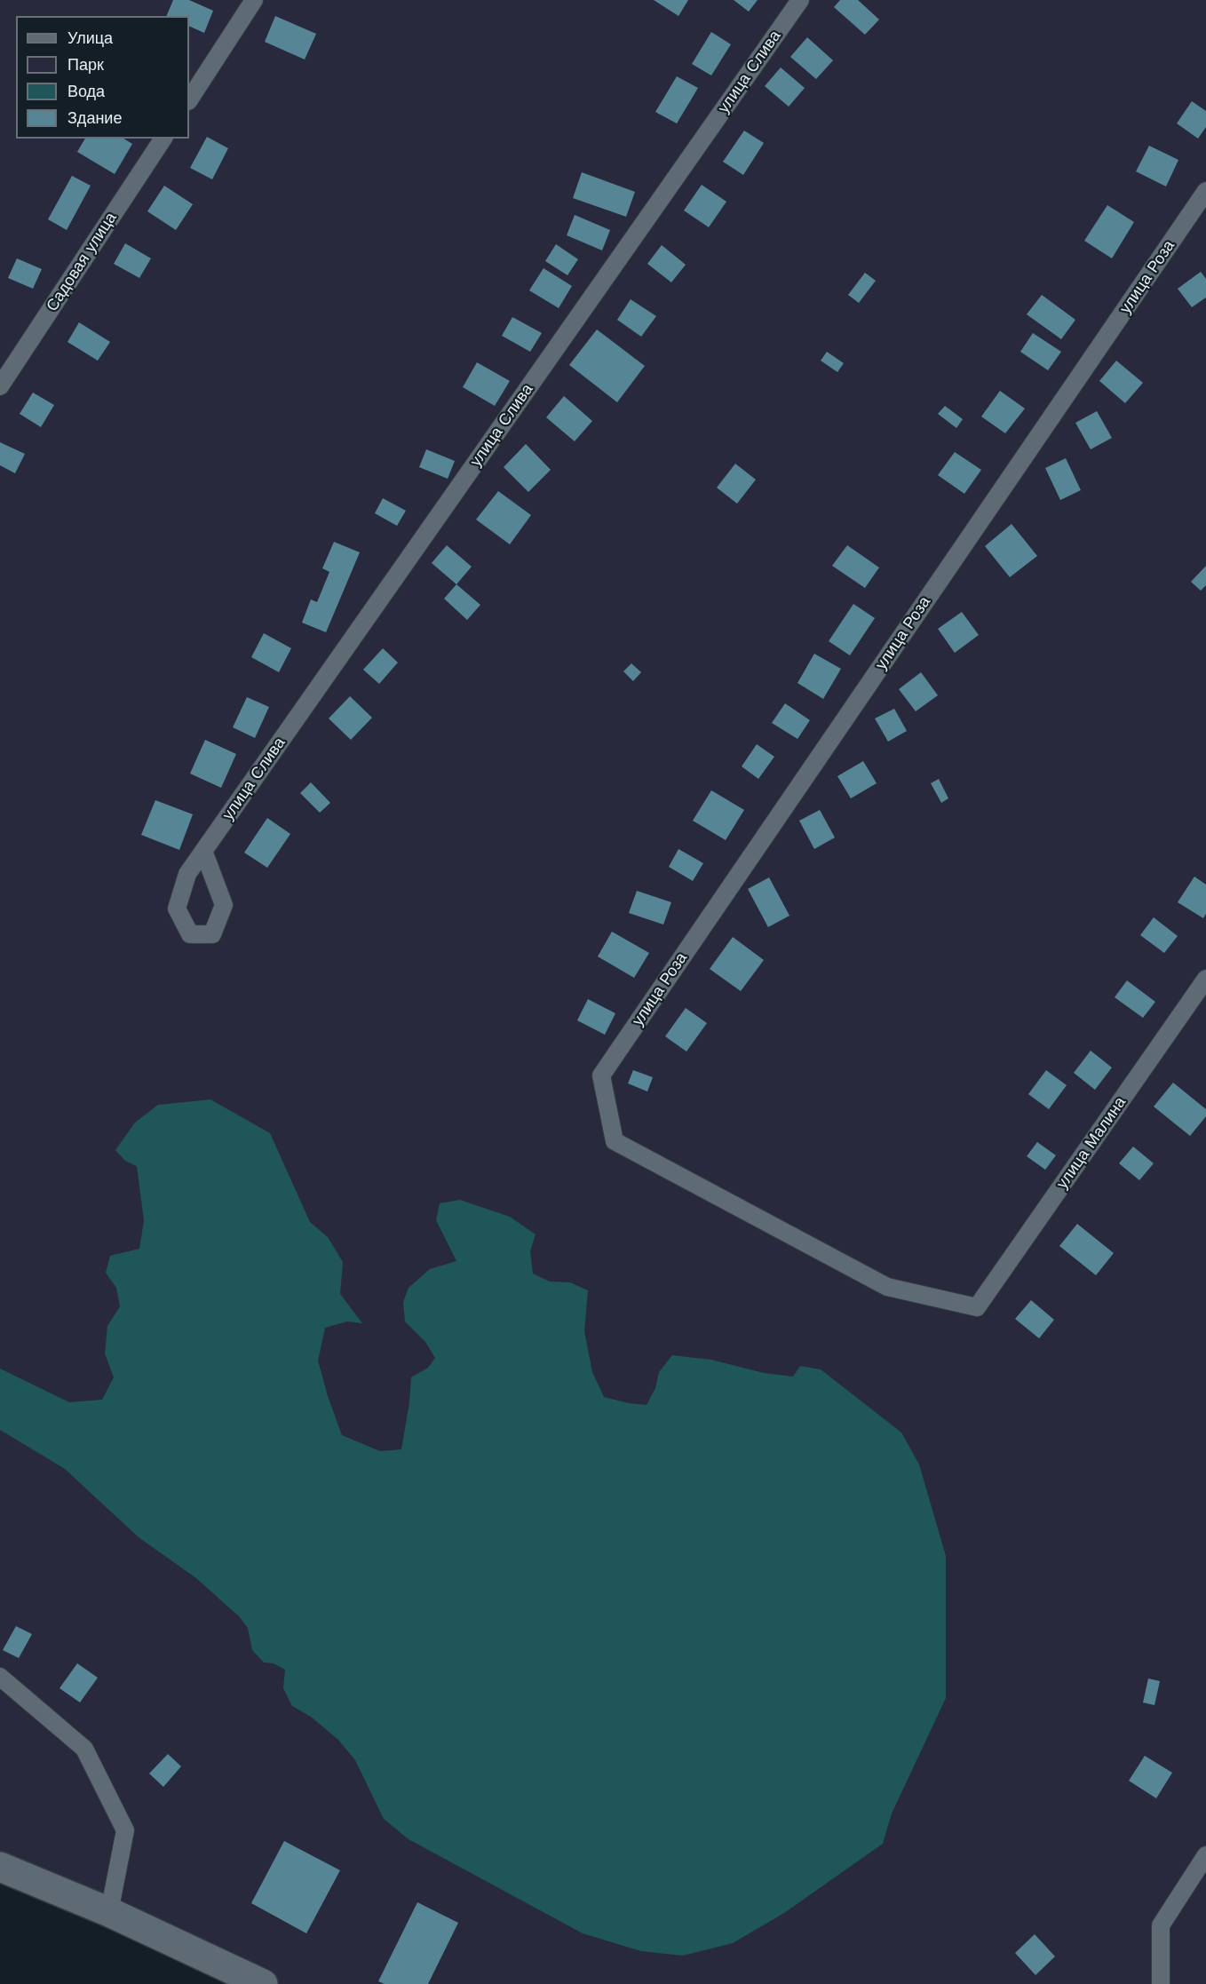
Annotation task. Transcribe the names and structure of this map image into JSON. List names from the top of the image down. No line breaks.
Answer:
{"streets":{"lane":["улица Слива","Садовая улица","улица Роза","улица Малина"]},"crossings":[["улица Роза","улица Малина"]],"legend":["Улица","Парк","Вода","Здание"]}
